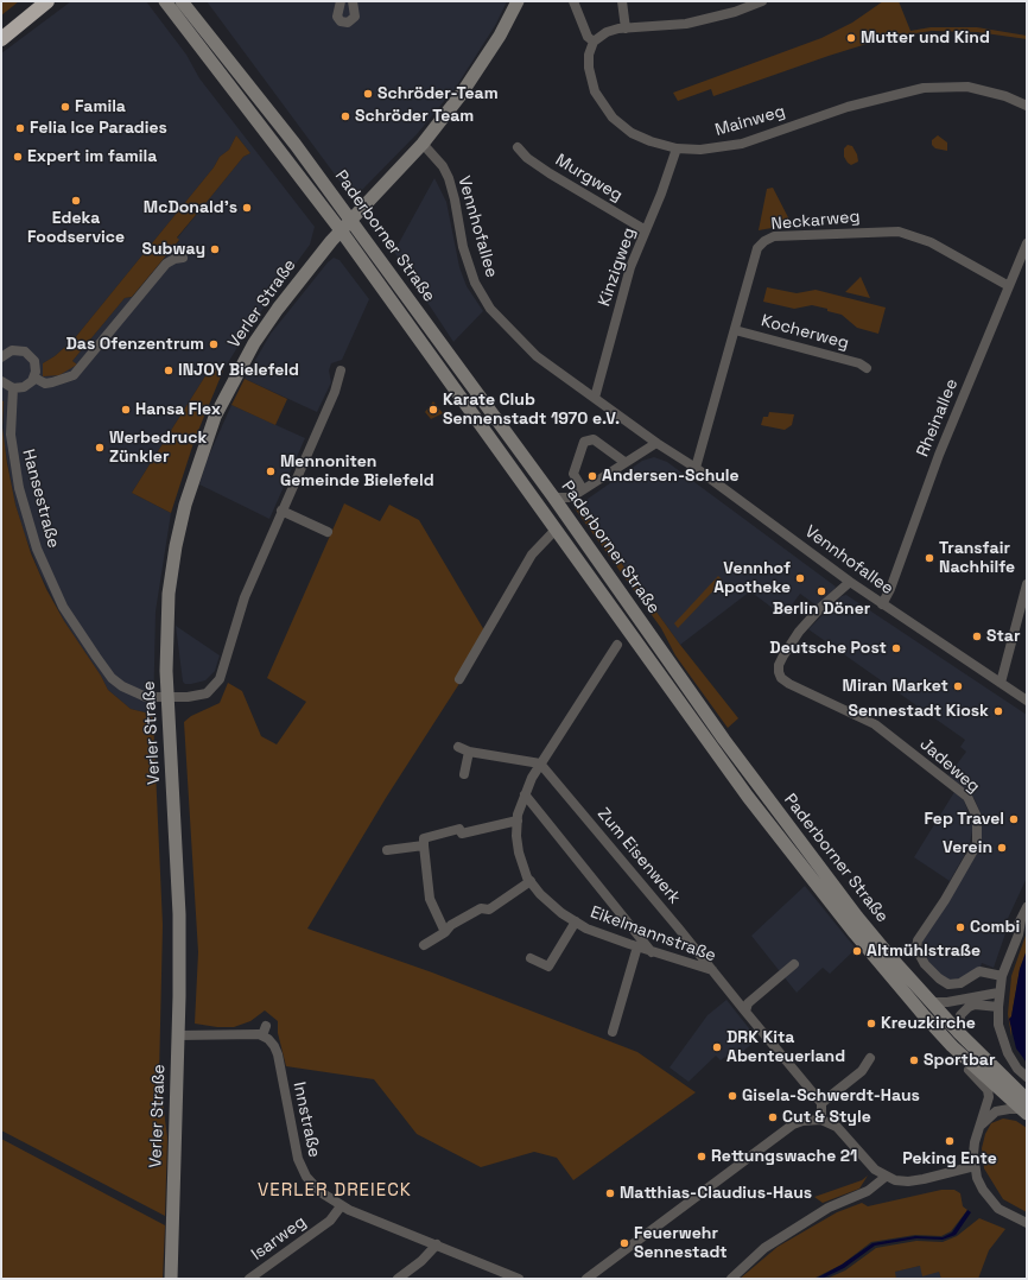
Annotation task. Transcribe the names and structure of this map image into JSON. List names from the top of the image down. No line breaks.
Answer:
{"streets":{"main road":["Paderborner Straße","Verler Straße"],"street":["Mainweg","Murgweg","Neckarweg","Vennhofallee","Kinzigweg","Kocherweg","Rheinallee","Hansestraße","Jadeweg","Zum Eisenwerk","Eikelmannstraße","Innstraße","Isarweg"]},"crossings":[["Mainweg","Kinzigweg"],["Murgweg","Kinzigweg"],["Neckarweg","Vennhofallee"],["Neckarweg","Kocherweg"],["Neckarweg","Rheinallee"],["Vennhofallee","Kinzigweg"],["Vennhofallee","Verler Straße"],["Vennhofallee","Rheinallee"],["Vennhofallee","Jadeweg"],["Paderborner Straße","Verler Straße"],["Verler Straße","Hansestraße"],["Zum Eisenwerk","Eikelmannstraße"],["Innstraße","Isarweg"]],"districts":["VERLER DREIECK"],"places":["Mutter und Kind","Schröder-Team","Famila","Schröder Team","Felia Ice Paradies","Expert im famila","Edeka Foodservice","McDonald's","Subway","Das Ofenzentrum","INJOY Bielefeld","Hansa Flex","Karate Club Sennenstadt 1970 e.V.","Werbedruck Zünkler","Mennoniten Gemeinde Bielefeld","Andersen-Schule","Transfair Nachhilfe","Vennhof Apotheke","Berlin Döner","Star","Deutsche Post","Miran Market","Sennestadt Kiosk","Fep Travel","Verein","Combi","Altmühlstraße","Kreuzkirche","DRK Kita Abenteuerland","Sportbar","Gisela-Schwerdt-Haus","Cut & Style","Peking Ente","Rettungswache 21","Matthias-Claudius-Haus","Feuerwehr Sennestadt"]}
